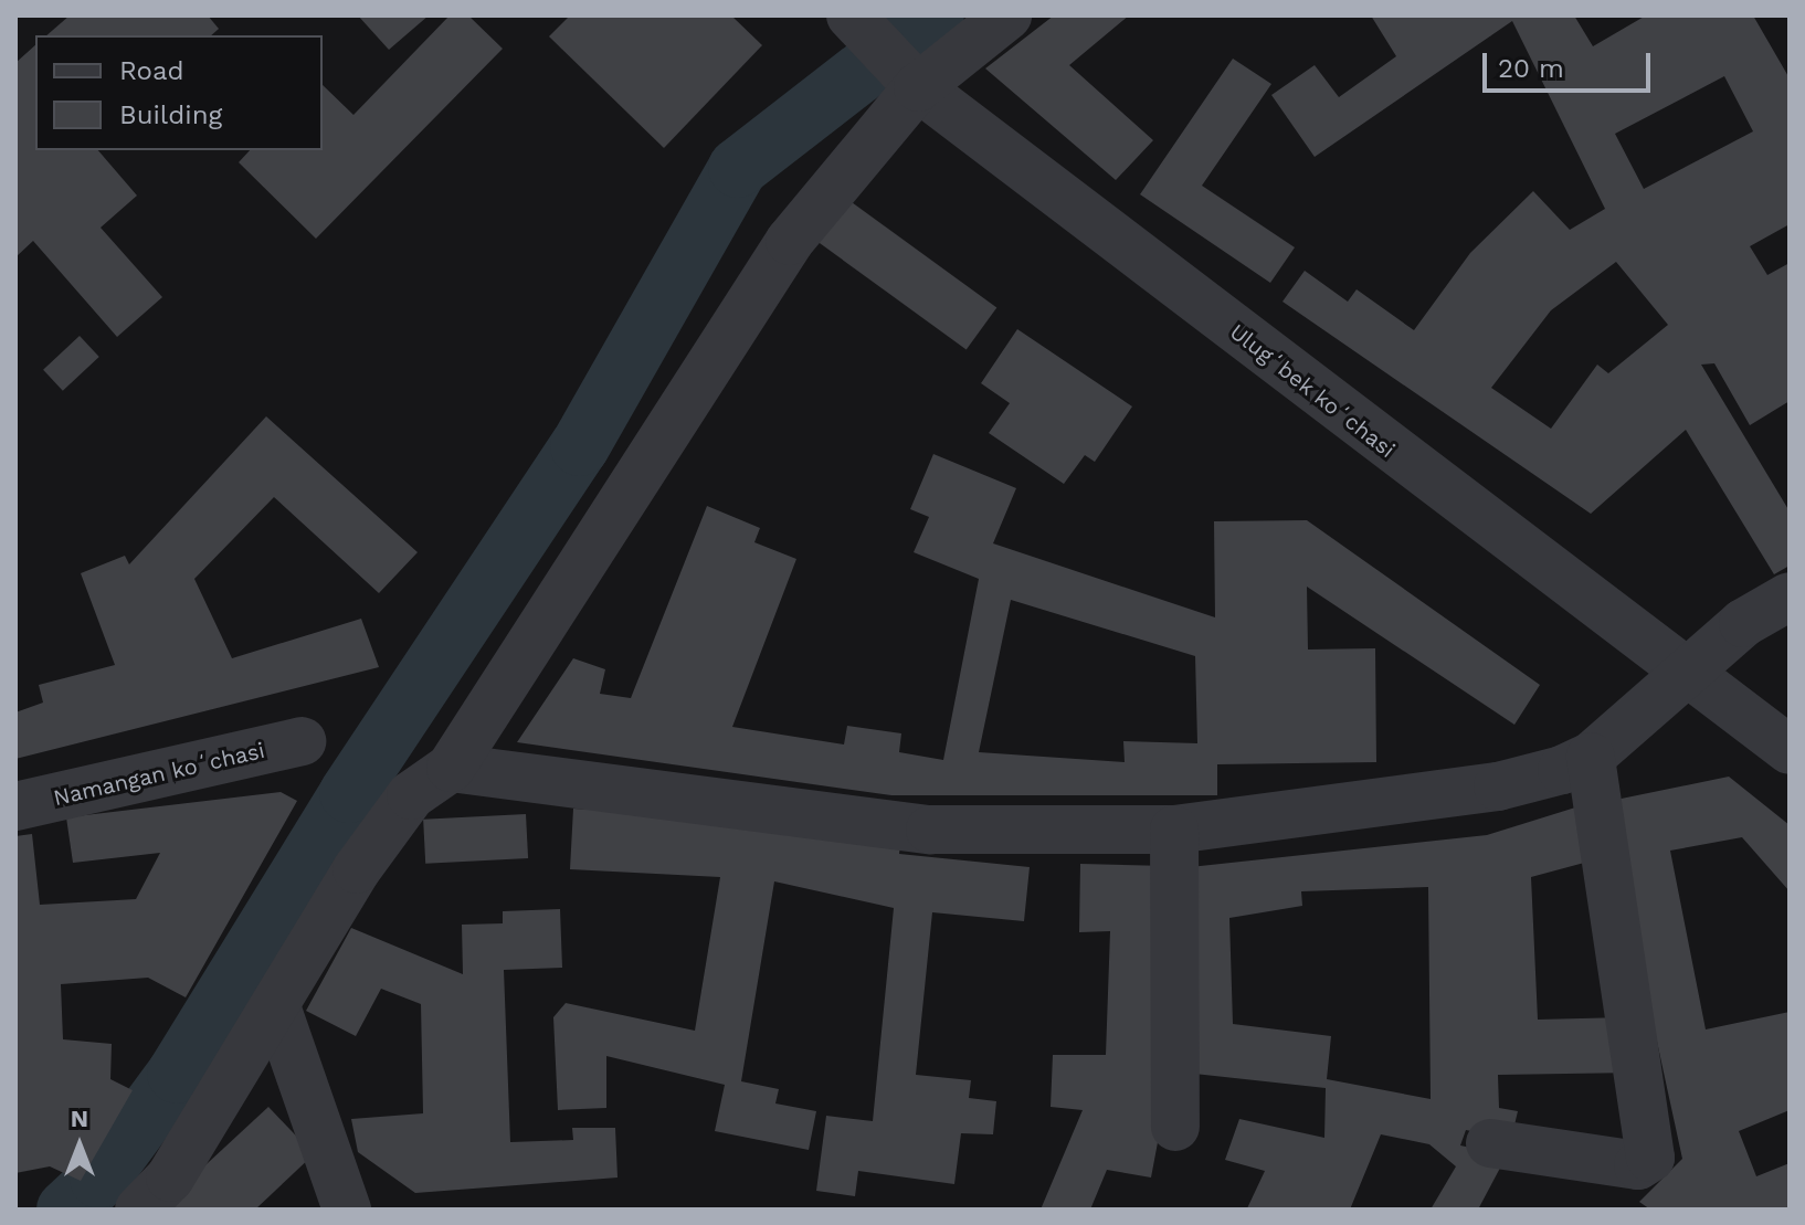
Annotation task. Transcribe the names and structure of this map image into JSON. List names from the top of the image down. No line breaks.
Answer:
{"streets":{"street":["Ulugʻbek koʻchasi","Namangan koʻchasi"]},"legend":["Road","Building"],"scale_bar":"20 m","north":"top"}
